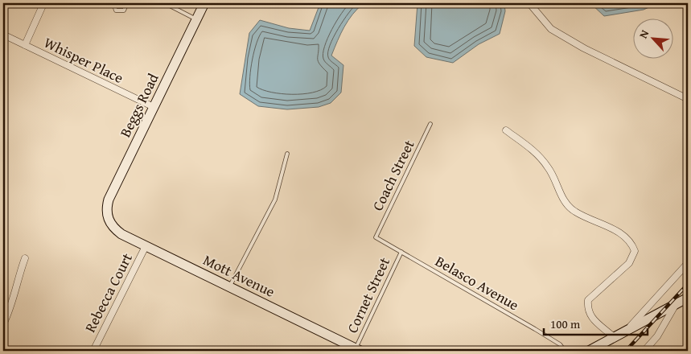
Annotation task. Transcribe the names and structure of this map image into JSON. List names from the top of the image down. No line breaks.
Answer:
{"streets":{"street":["Whisper Place","Beggs Road","Mott Avenue","Rebecca Court"],"lane":["Coach Street","Belasco Avenue","Cornet Street"]},"crossings":[["Whisper Place","Beggs Road"],["Beggs Road","Mott Avenue"],["Coach Street","Belasco Avenue"],["Mott Avenue","Rebecca Court"],["Mott Avenue","Cornet Street"],["Belasco Avenue","Cornet Street"]],"scale_bar":"100 m","north":"top left"}
